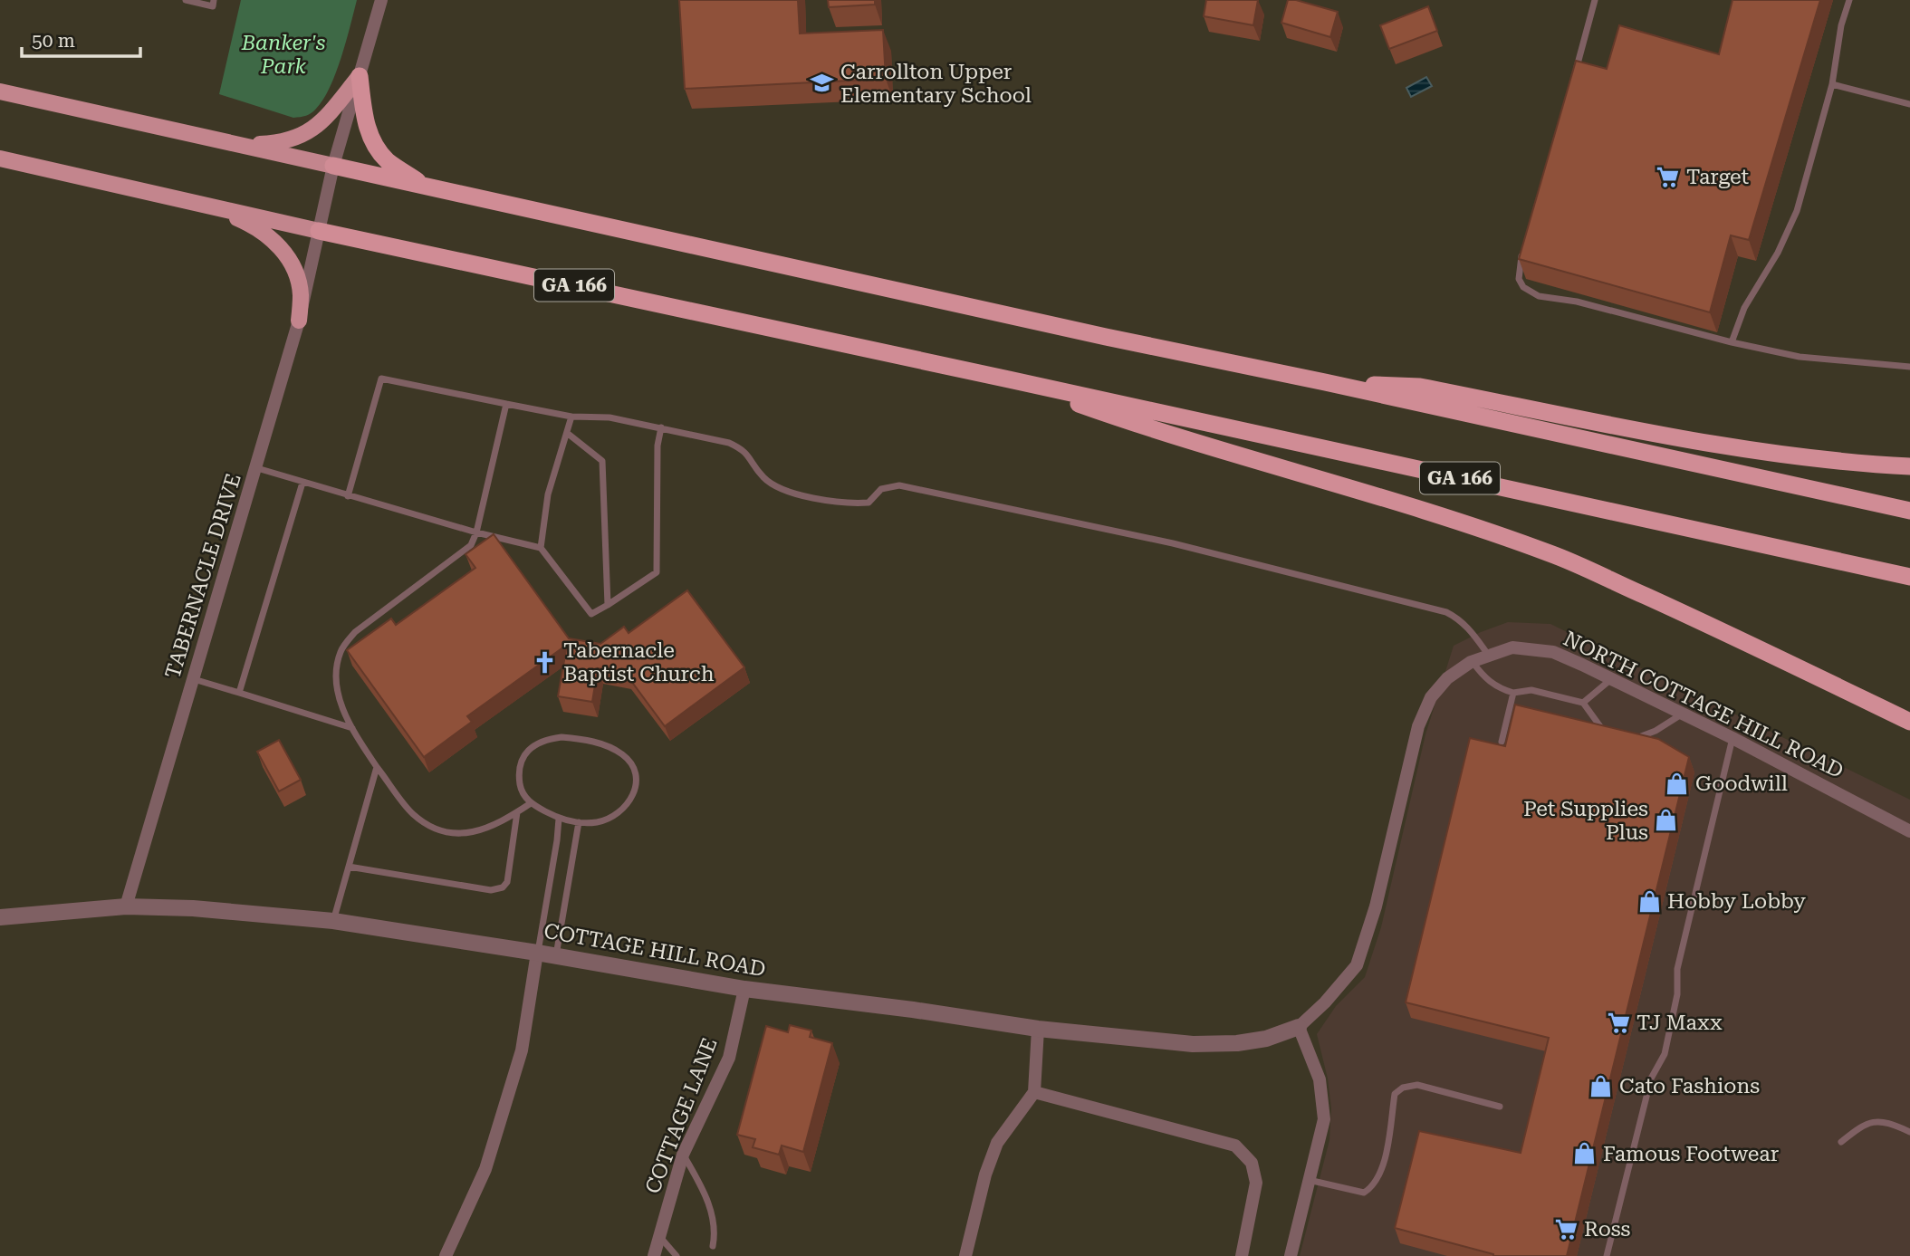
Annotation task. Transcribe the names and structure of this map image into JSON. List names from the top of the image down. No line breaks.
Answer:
{"streets":{"highway":["GA 166"],"street":["TABERNACLE DRIVE","NORTH COTTAGE HILL ROAD","COTTAGE HILL ROAD","COTTAGE LANE"]},"crossings":[["GA 166","TABERNACLE DRIVE"],["TABERNACLE DRIVE","COTTAGE HILL ROAD"],["NORTH COTTAGE HILL ROAD","COTTAGE HILL ROAD"],["COTTAGE HILL ROAD","COTTAGE LANE"]],"parks":["Banker's Park"],"places":{"school or university":["Carrollton Upper Elementary School"],"supermarket":["Target","TJ Maxx","Ross"],"church":["Tabernacle Baptist Church"],"shop":["Goodwill","Pet Supplies Plus","Hobby Lobby","Cato Fashions","Famous Footwear"]},"scale_bar":"50 m"}
